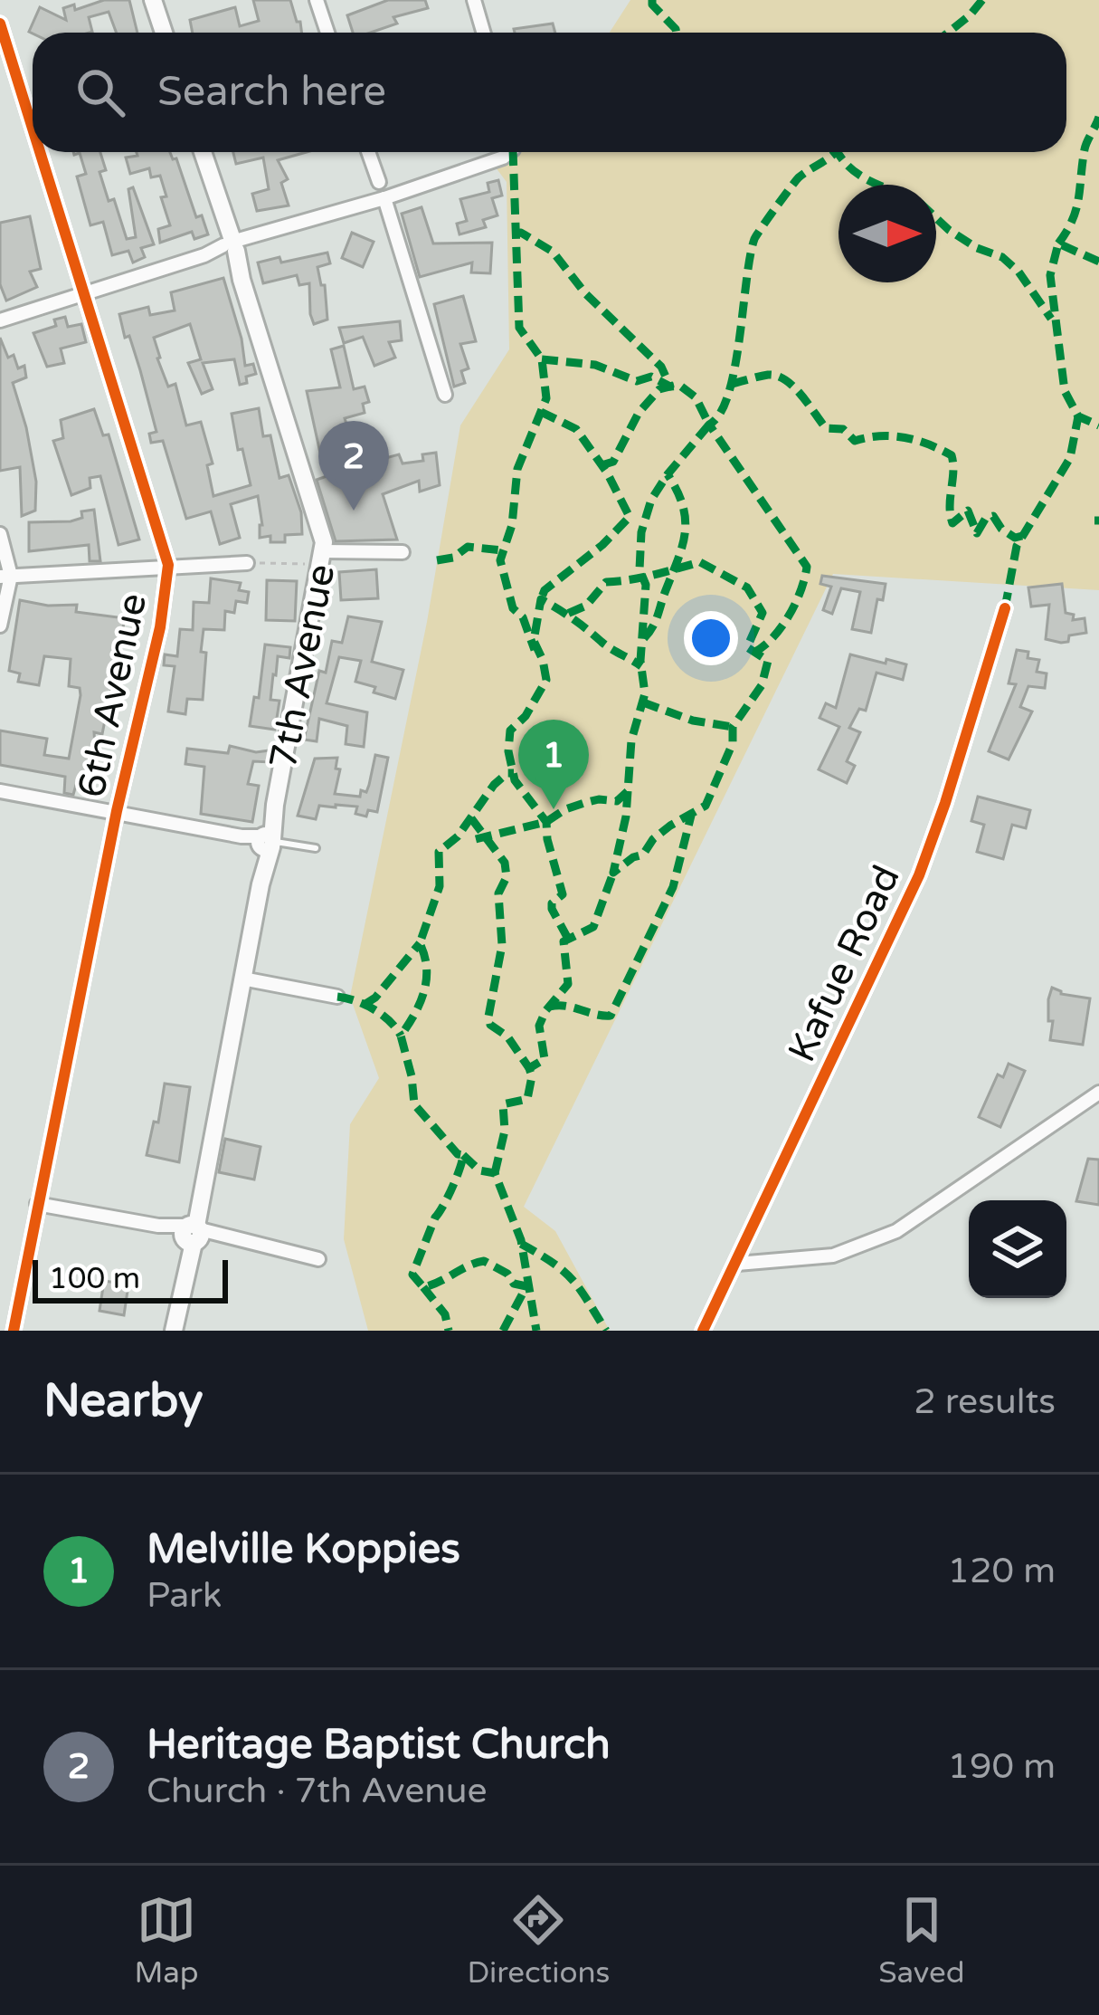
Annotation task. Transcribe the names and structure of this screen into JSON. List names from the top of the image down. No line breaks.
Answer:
{"streets":{"street":["7th Avenue","6th Avenue","Kafue Road"]},"scale_bar":"100 m","north":"right","page":{"search":"Search here","pins":["2","1"],"scale":"100 m","heading":["Nearby","2 results"],"list":[{"mark":"1","name":"Melville Koppies","note":"Park","value":"120 m"},{"mark":"2","name":"Heritage Baptist Church","note":"Church · 7th Avenue","value":"190 m"}],"nav":["Map","Directions","Saved"]}}
